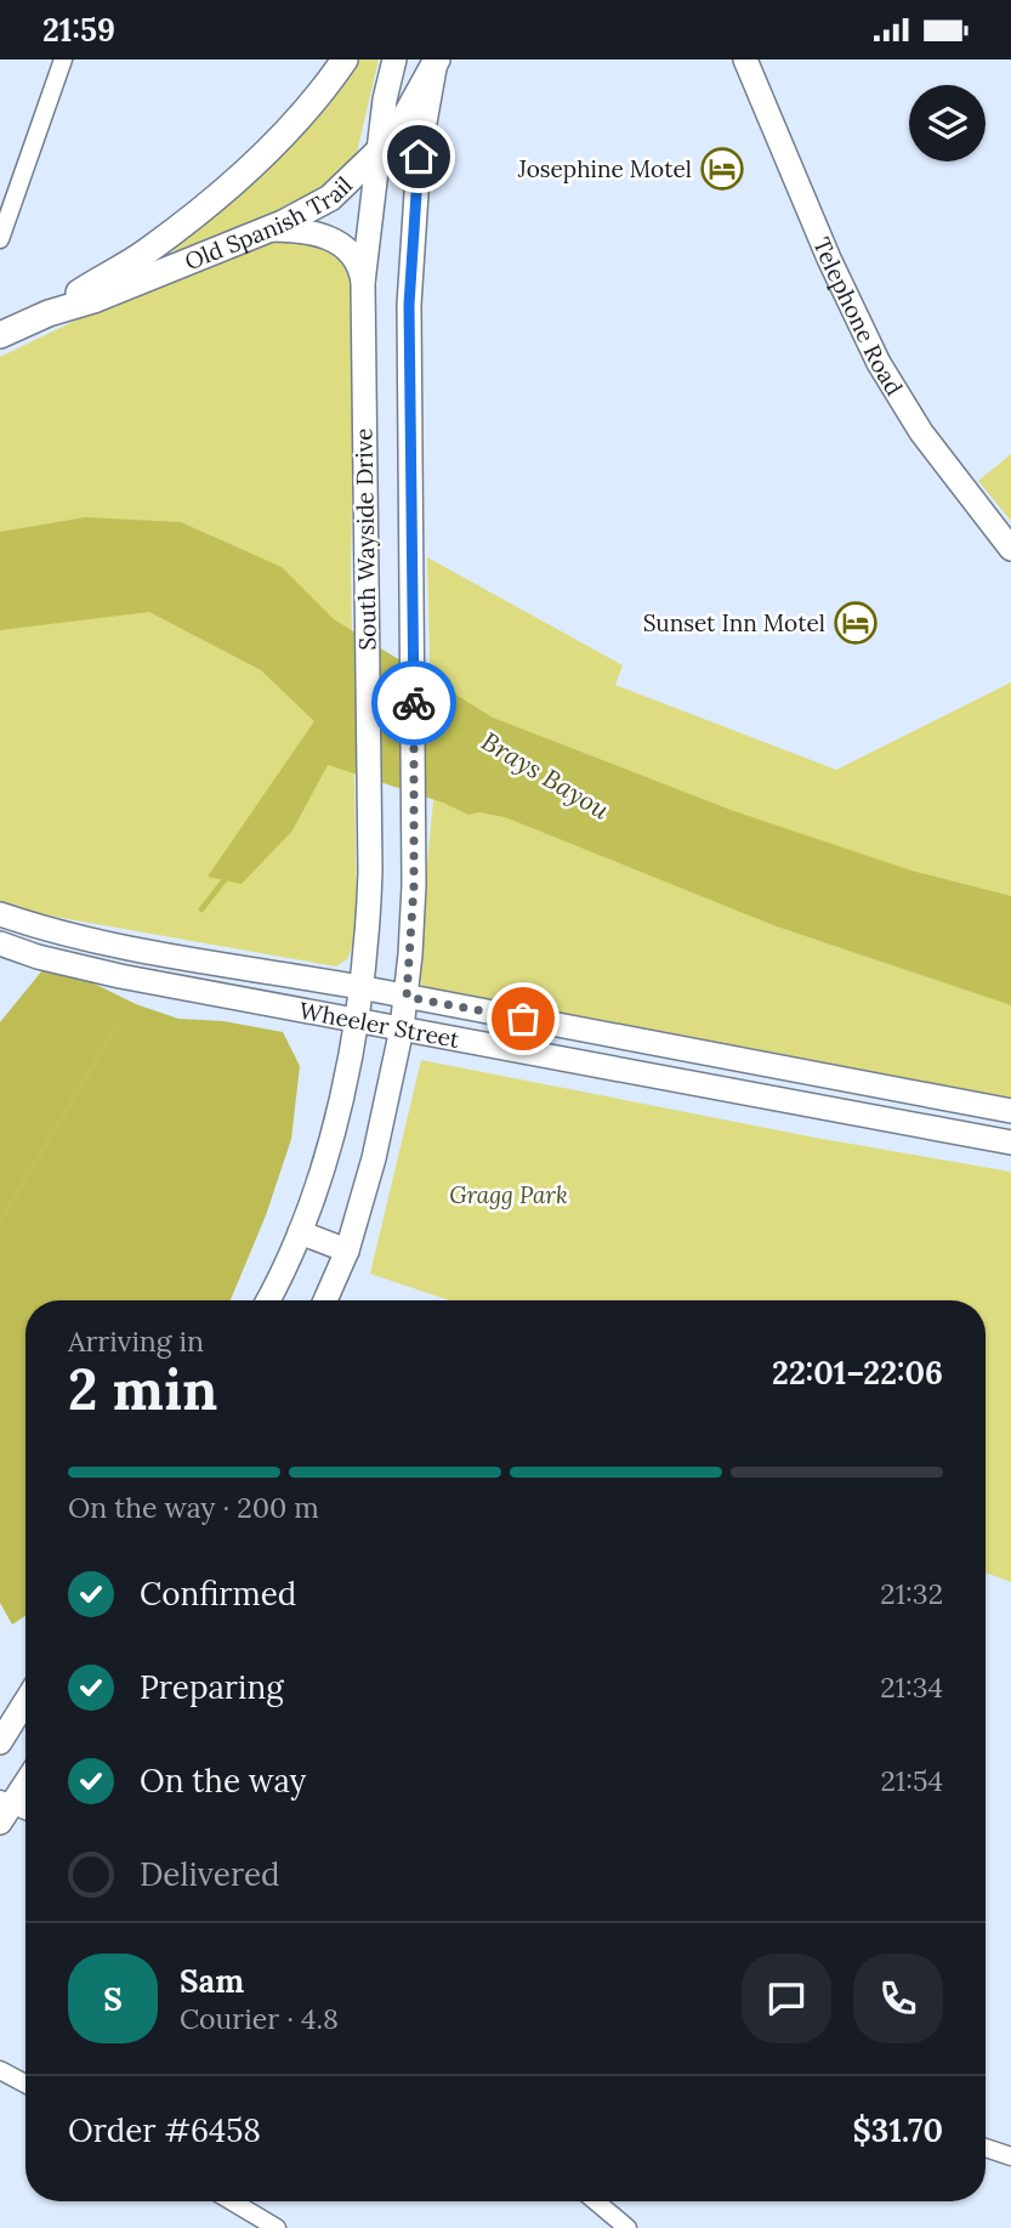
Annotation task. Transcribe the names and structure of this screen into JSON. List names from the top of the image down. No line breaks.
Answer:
{"streets":{"main road":["Old Spanish Trail","Telephone Road","South Wayside Drive","Wheeler Street"]},"crossings":[["Old Spanish Trail","South Wayside Drive"],["South Wayside Drive","Wheeler Street"]],"water":["Brays Bayou"],"parks":["Gragg Park"],"places":{"hotel":["Josephine Motel","Sunset Inn Motel"]},"page":{"status":"21:59","heading":["2 min","Arriving in","22:01–22:06"],"panel":["Sam","Courier · 4.8","Order #6458","$31.70"],"bar":"On the way · 200 m","list":[["Confirmed","21:32"],["Preparing","21:34"],["On the way","21:54"],"Delivered"],"round":"S"}}
